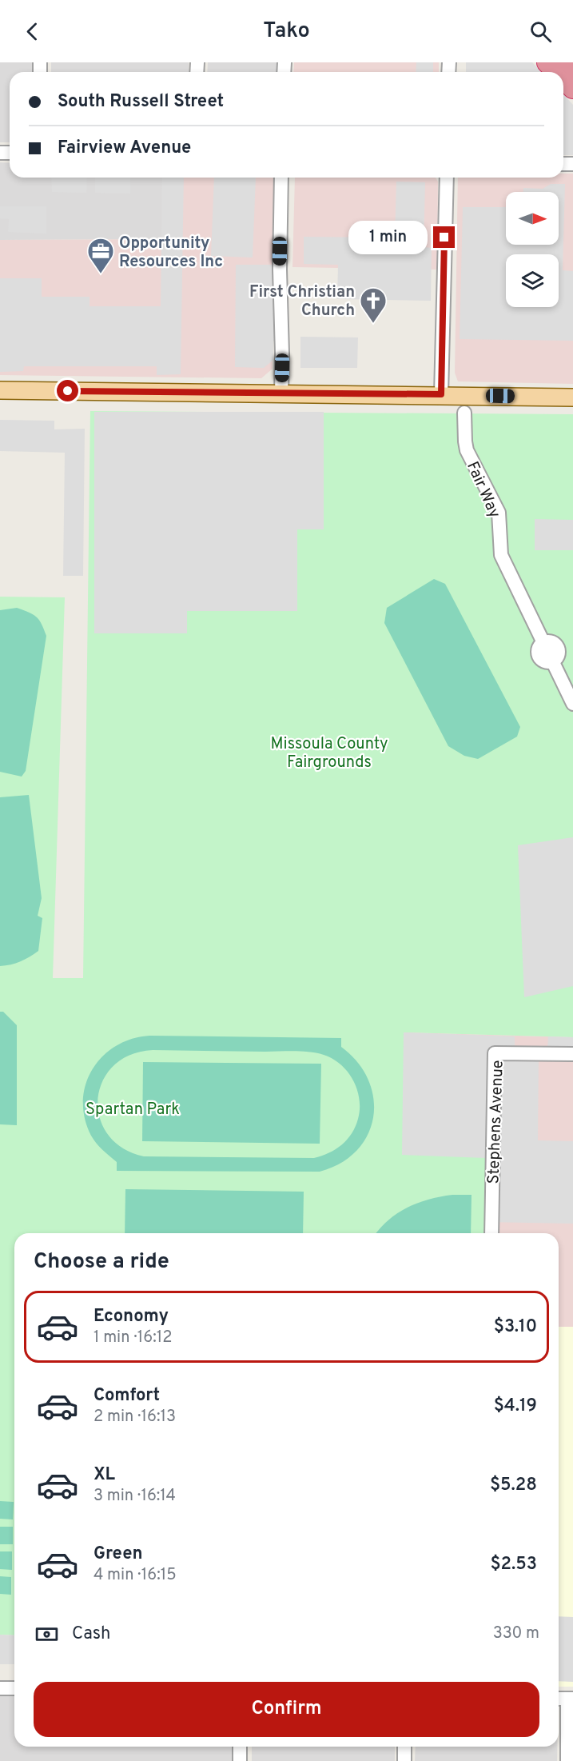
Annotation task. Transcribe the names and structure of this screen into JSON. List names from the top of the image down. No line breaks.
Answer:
{"streets":{"street":["Fair Way","Stephens Avenue"]},"parks":["Missoula County Fairgrounds","Spartan Park"],"places":{"office":["Opportunity Resources Inc"],"church":["First Christian Church"]},"north":"right","page":{"header":"Tako","banner":["South Russell Street","Fairview Avenue"],"bubble":"1 min","heading":"Choose a ride","list":[{"name":"Economy","note":"1 min · 16:12","value":"$3.10"},{"name":"Comfort","note":"2 min · 16:13","value":"$4.19"},{"name":"XL","note":"3 min · 16:14","value":"$5.28"},{"name":"Green","note":"4 min · 16:15","value":"$2.53"}],"pay":["Cash","330 m"],"buttons":"Confirm"}}
